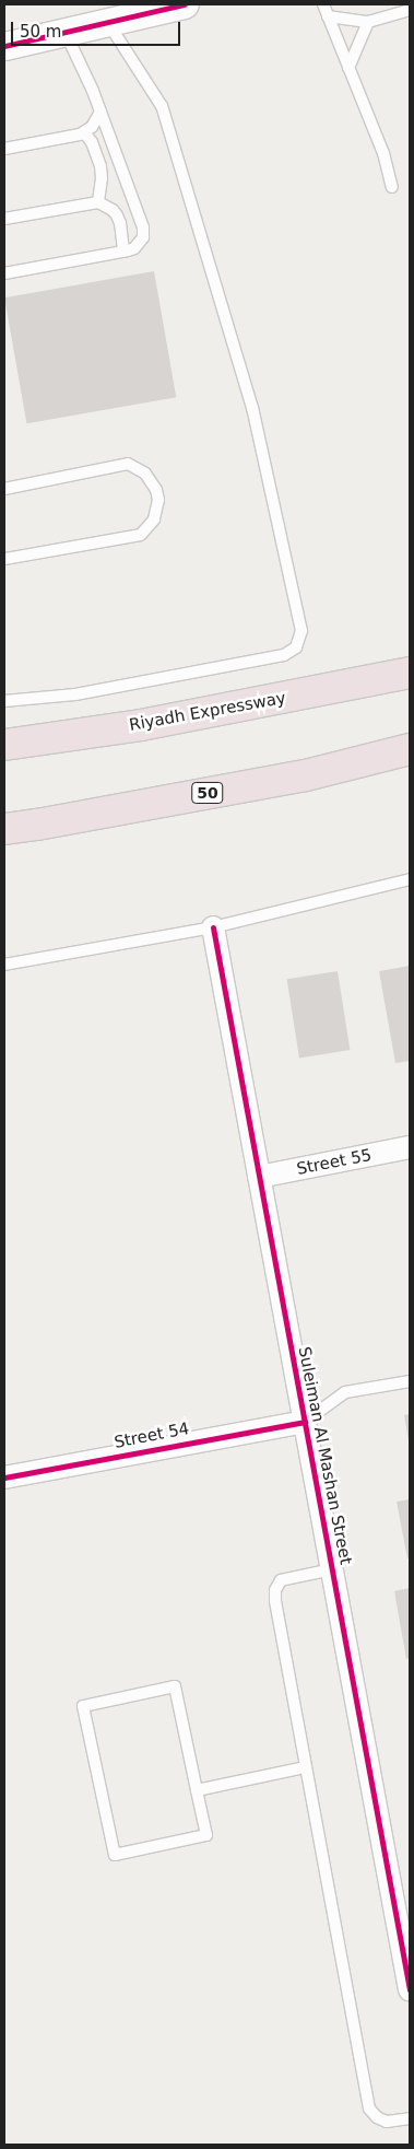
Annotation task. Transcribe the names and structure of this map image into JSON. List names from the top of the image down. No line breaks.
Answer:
{"streets":{"highway":["Riyadh Expressway","50"],"street":["Street 55","Street 54","Suleiman Al Mashan Street"]},"crossings":[["Street 55","Suleiman Al Mashan Street"],["Street 54","Suleiman Al Mashan Street"]],"scale_bar":"50 m"}
